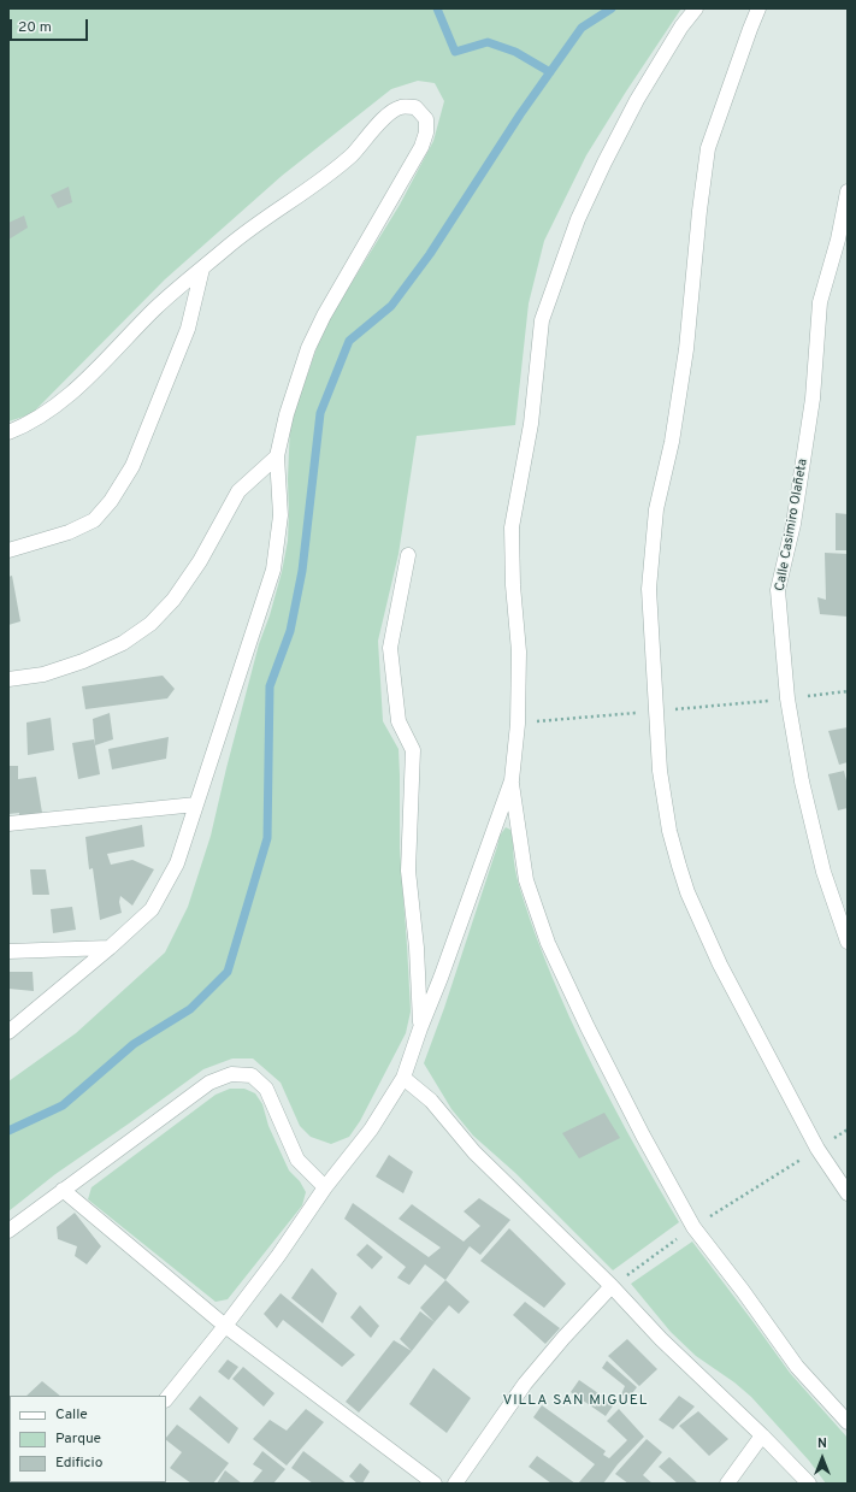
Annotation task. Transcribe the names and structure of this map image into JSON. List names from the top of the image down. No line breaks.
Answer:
{"streets":{"street":["Calle Casimiro Olañeta"]},"districts":["VILLA SAN MIGUEL"],"legend":["Calle","Parque","Edificio"],"scale_bar":"20 m","north":"top"}
